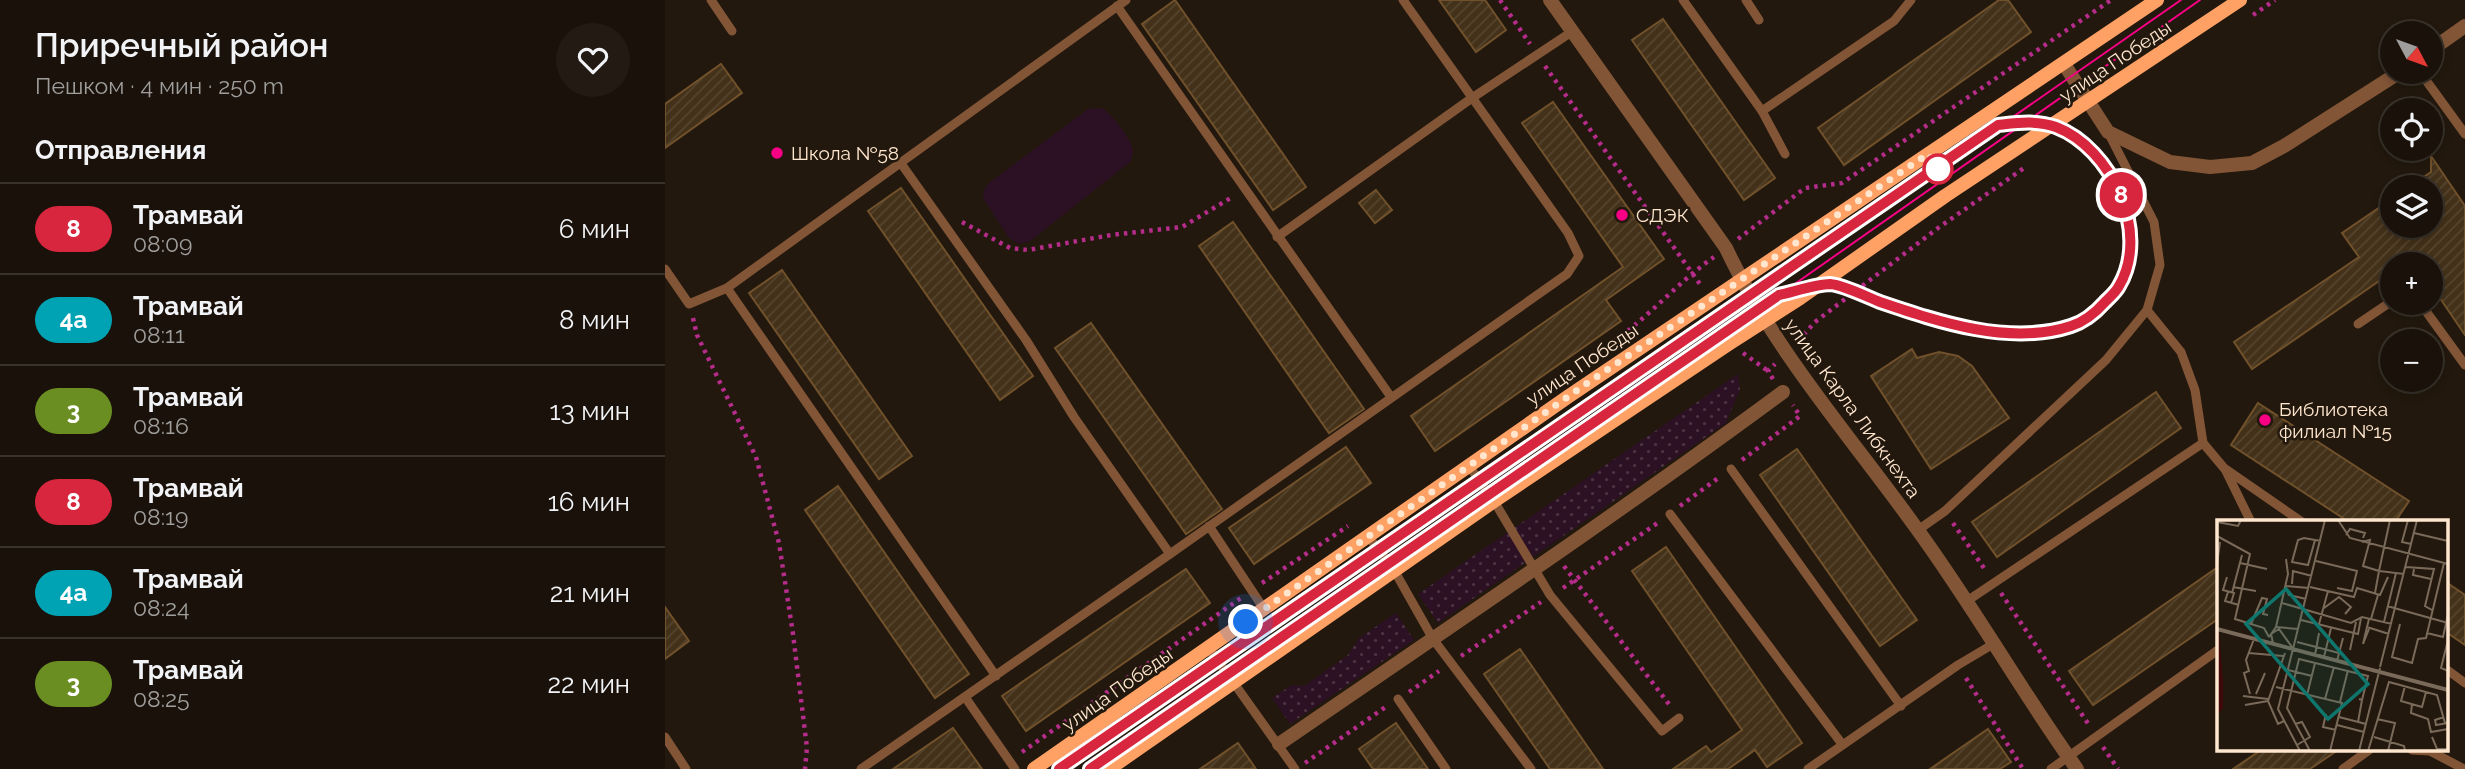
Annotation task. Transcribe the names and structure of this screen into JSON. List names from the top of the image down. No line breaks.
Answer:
{"streets":{"main road":["улица Победы"],"street":["улица Карла Либкнехта"]},"crossings":[["улица Победы","улица Карла Либкнехта"]],"places":["Школа №58","СДЭК","Библиотека филиал №15"],"lines":["tram line 8"],"north":"bottom right","page":{"heading":[["Приречный район","Пешком · 4 мин · 250 m"],"Отправления"],"on_map":"8","map_buttons":["+","−"],"list":[{"mark":"8","name":"Трамвай","note":"08:09","value":"6 мин"},{"mark":"4а","name":"Трамвай","note":"08:11","value":"8 мин"},{"mark":"3","name":"Трамвай","note":"08:16","value":"13 мин"},{"mark":"8","name":"Трамвай","note":"08:19","value":"16 мин"},{"mark":"4а","name":"Трамвай","note":"08:24","value":"21 мин"},{"mark":"3","name":"Трамвай","note":"08:25","value":"22 мин"}]}}
